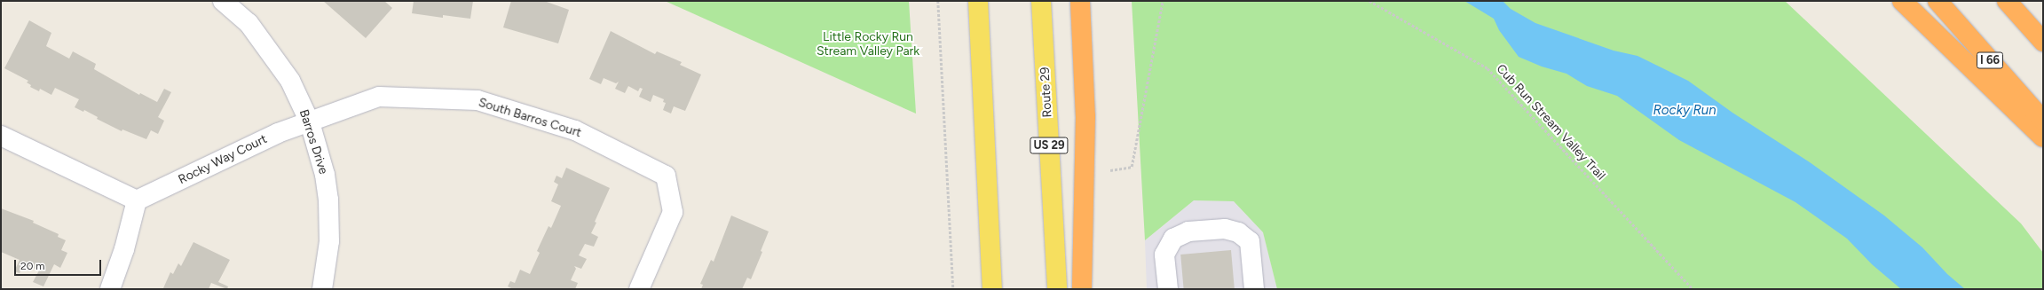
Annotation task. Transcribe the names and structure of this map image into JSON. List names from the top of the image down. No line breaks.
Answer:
{"streets":{"highway":["I 66"],"main road":["Route 29","US 29"],"street":["South Barros Court","Barros Drive","Rocky Way Court"],"path":["Cub Run Stream Valley Trail"]},"crossings":[["South Barros Court","Barros Drive"],["South Barros Court","Rocky Way Court"],["Barros Drive","Rocky Way Court"]],"water":["Rocky Run"],"parks":["Little Rocky Run Stream Valley Park"],"scale_bar":"20 m"}
